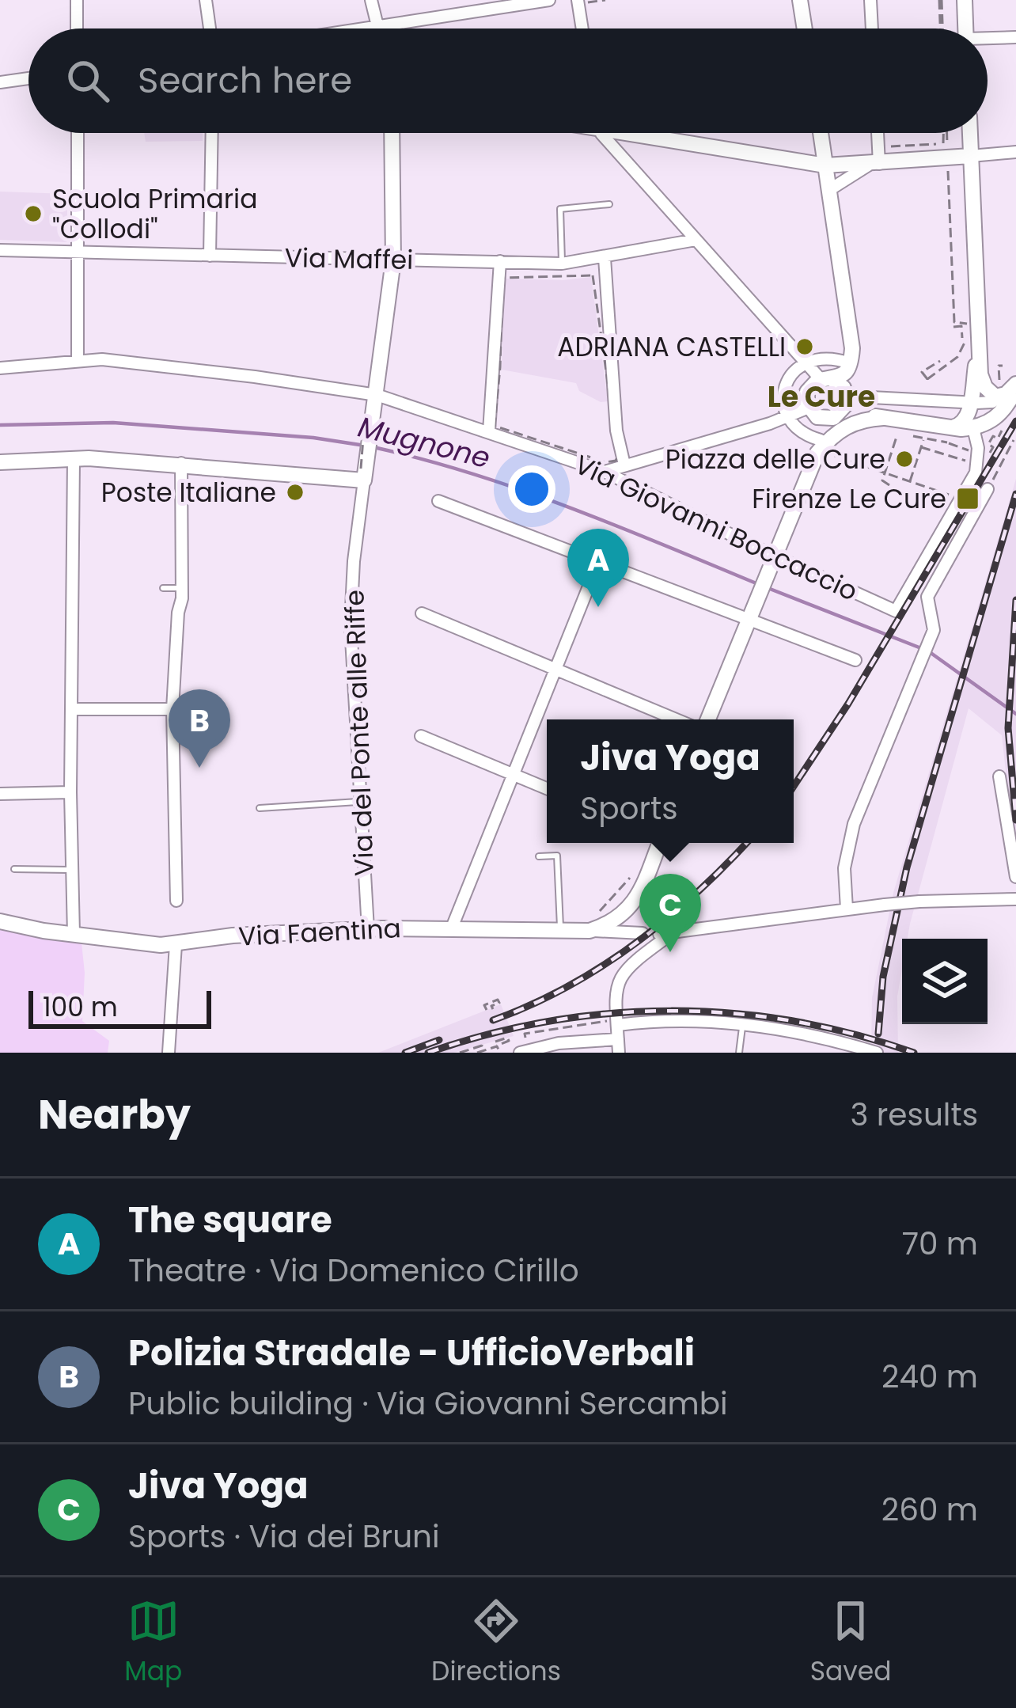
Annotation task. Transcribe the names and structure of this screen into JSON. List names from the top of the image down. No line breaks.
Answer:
{"streets":{"street":["Via Maffei","Via Giovanni Boccaccio","Via del Ponte alle Riffe","Via Faentina"]},"crossings":[["Via del Ponte alle Riffe","Via Faentina"]],"districts":["Le Cure"],"water":["Mugnone"],"places":{"other":["Scuola Primaria \"Collodi\"","ADRIANA CASTELLI","Piazza delle Cure","Poste Italiane"],"transit":["Firenze Le Cure"]},"scale_bar":"100 m","page":{"search":"Search here","pins":["A","B","C"],"popup":["Jiva Yoga","Sports"],"scale":"100 m","heading":["Nearby","3 results"],"list":[{"mark":"A","name":"The square","note":"Theatre · Via Domenico Cirillo","value":"70 m"},{"mark":"B","name":"Polizia Stradale - UfficioVerbali","note":"Public building · Via Giovanni Sercambi","value":"240 m"},{"mark":"C","name":"Jiva Yoga","note":"Sports · Via dei Bruni","value":"260 m"}],"nav":["Map","Directions","Saved"]}}
